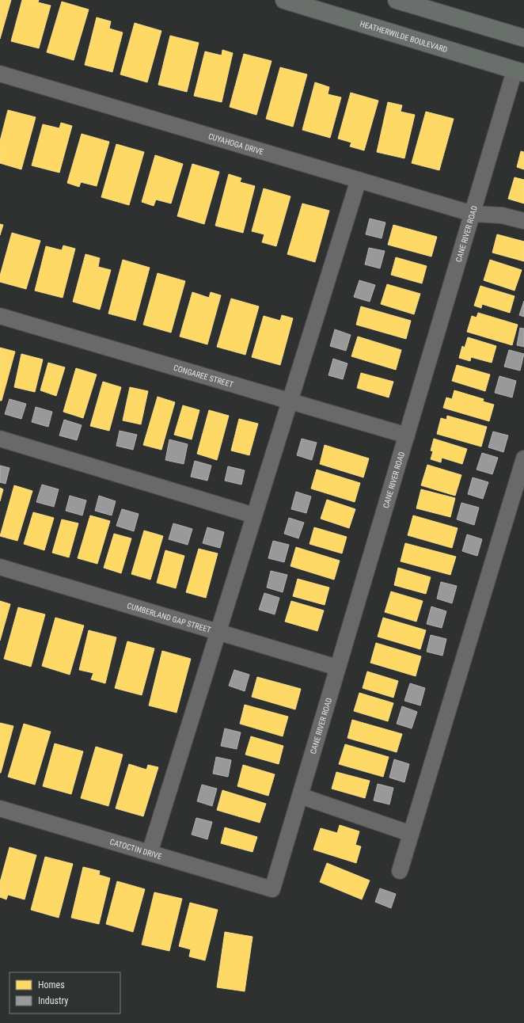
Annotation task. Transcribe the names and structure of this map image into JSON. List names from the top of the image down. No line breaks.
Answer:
{"streets":{"main road":["HEATHERWILDE BOULEVARD"],"street":["CUYAHOGA DRIVE","CANE RIVER ROAD","CONGAREE STREET","CUMBERLAND GAP STREET","CATOCTIN DRIVE"]},"crossings":[["HEATHERWILDE BOULEVARD","CANE RIVER ROAD"],["CUYAHOGA DRIVE","CANE RIVER ROAD"],["CANE RIVER ROAD","CONGAREE STREET"],["CANE RIVER ROAD","CUMBERLAND GAP STREET"],["CANE RIVER ROAD","CATOCTIN DRIVE"]],"legend":["Homes","Industry"]}
